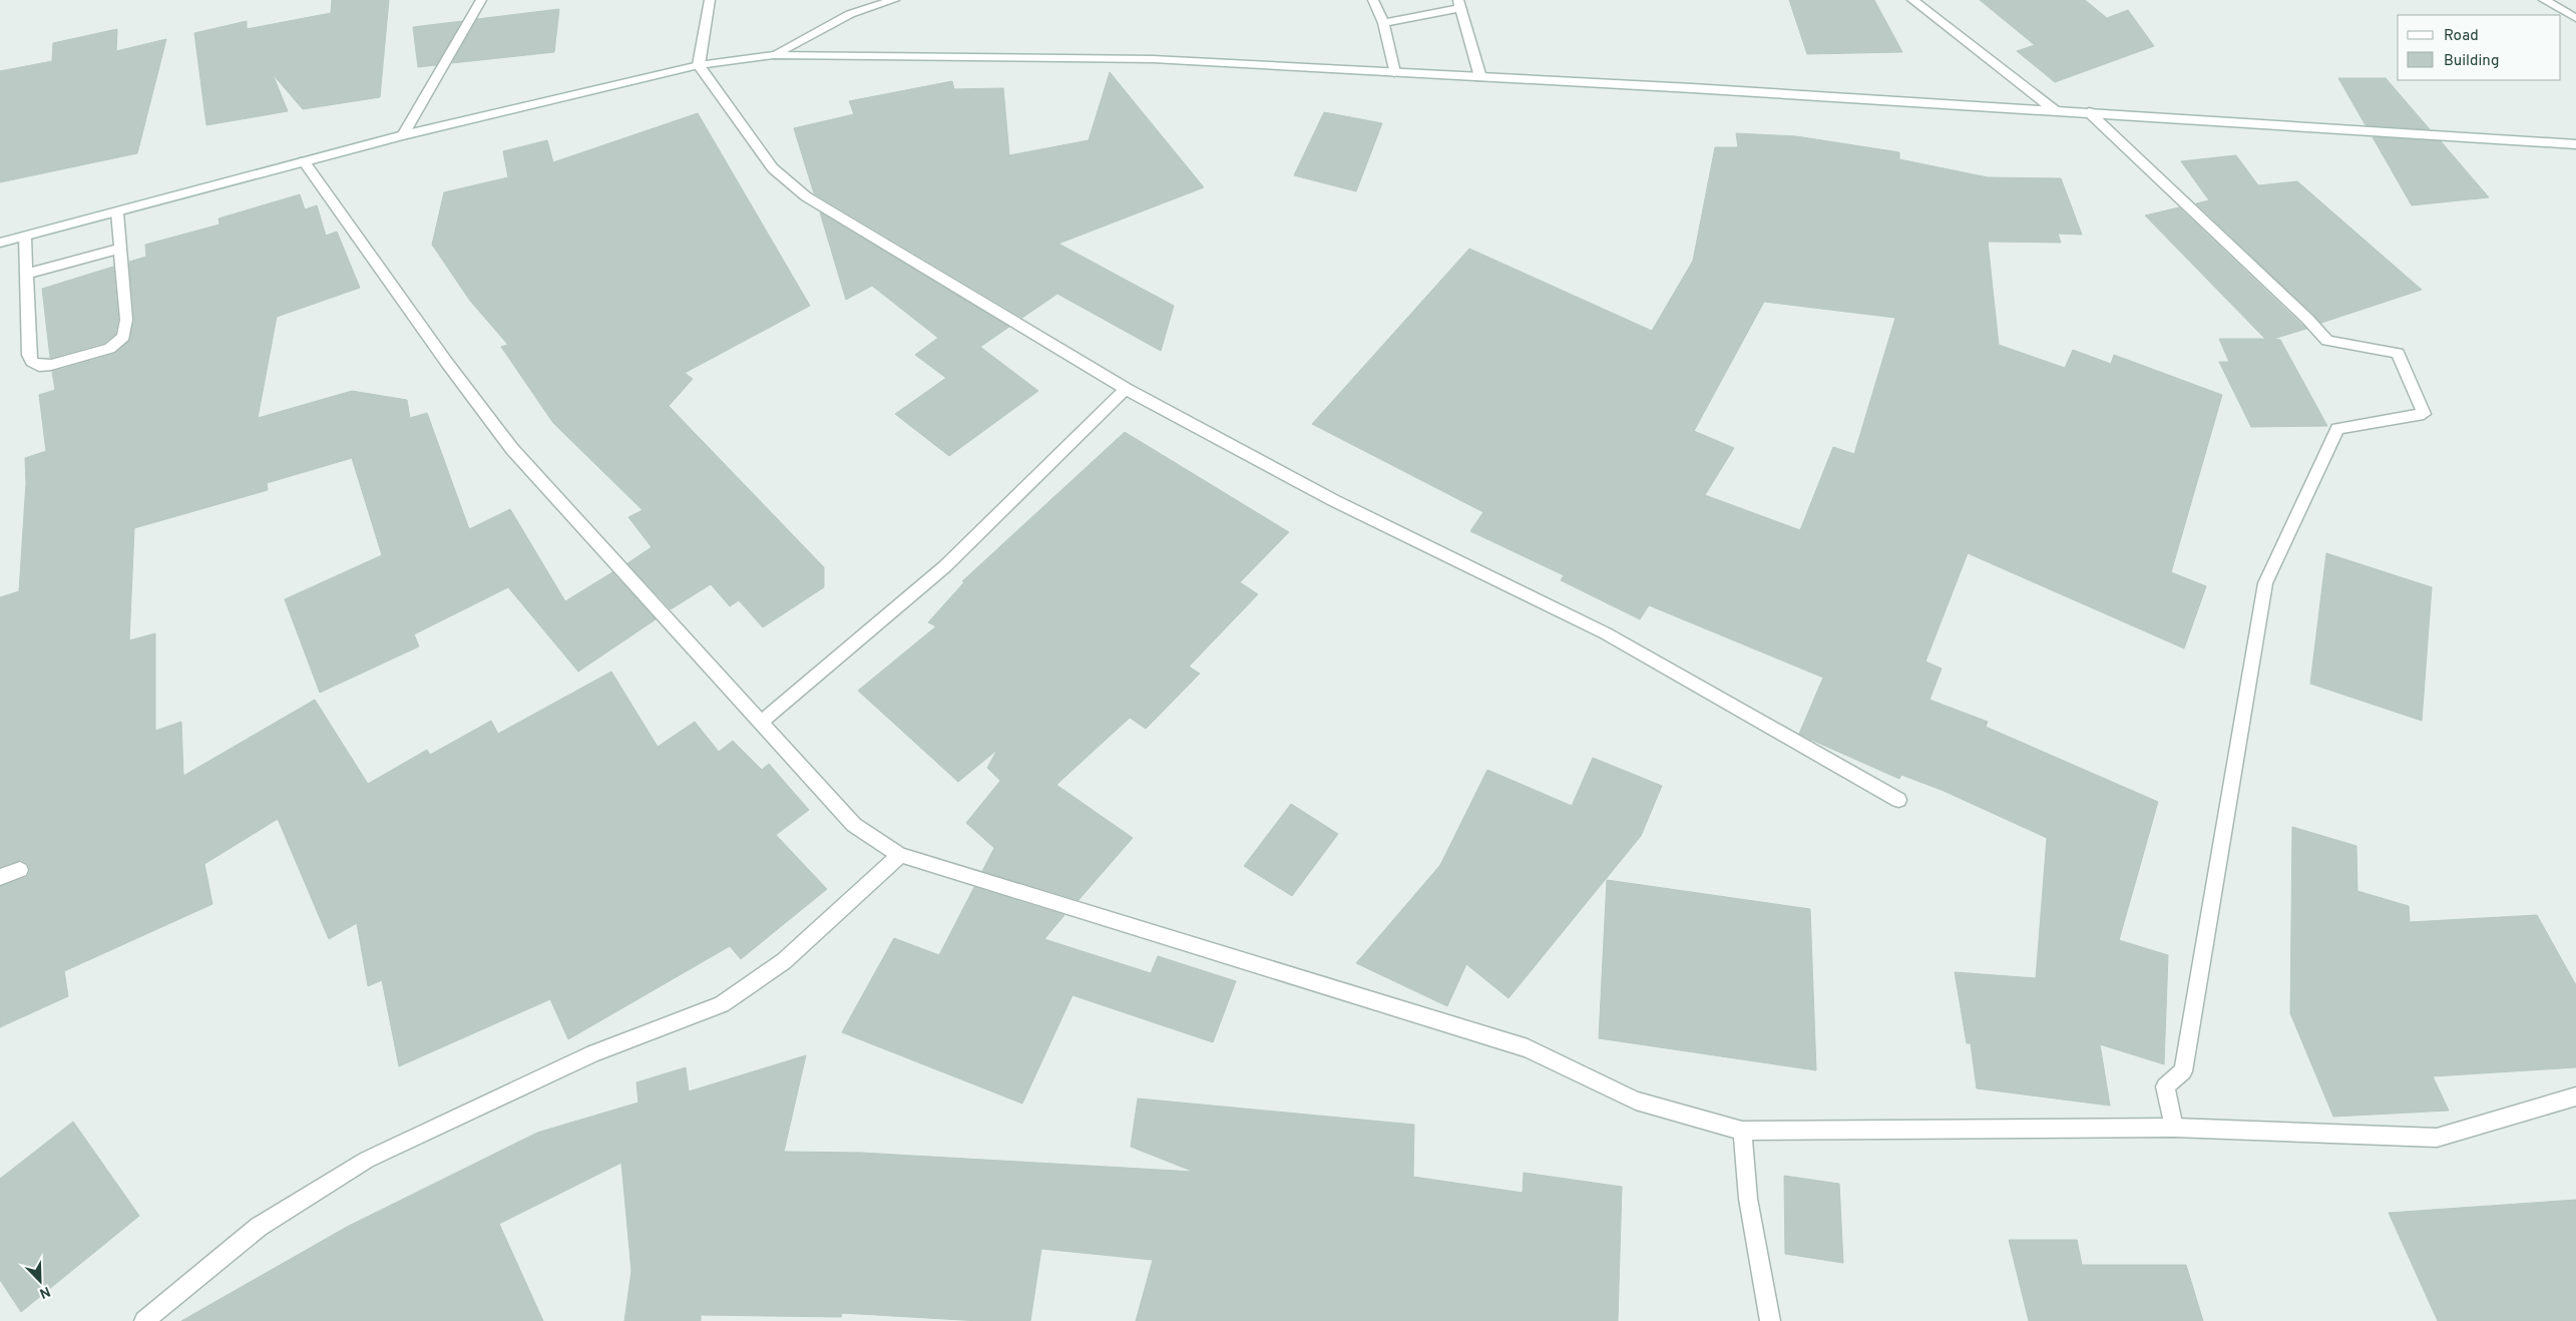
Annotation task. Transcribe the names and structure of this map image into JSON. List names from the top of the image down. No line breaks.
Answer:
{"legend":["Road","Building"],"north":"bottom right"}
